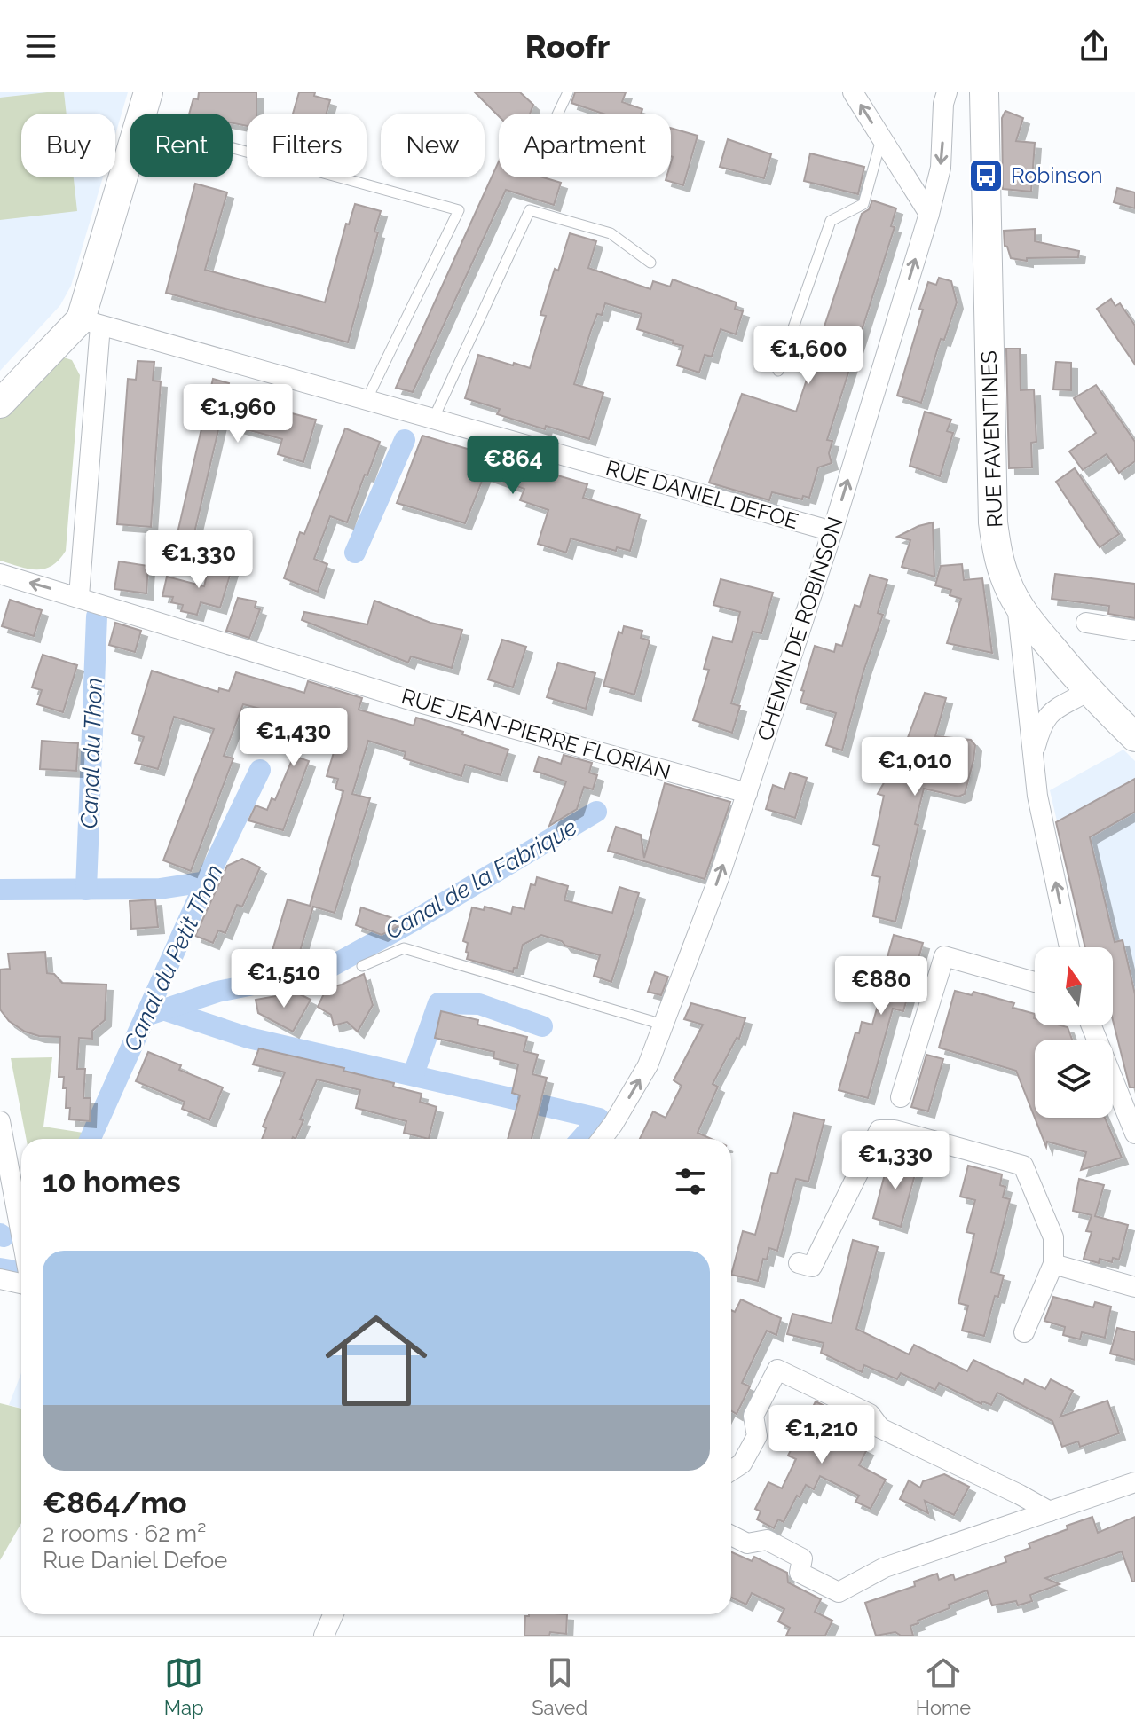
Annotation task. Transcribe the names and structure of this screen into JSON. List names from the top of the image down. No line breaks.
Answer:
{"streets":{"main road":["RUE FAVENTINES"],"street":["RUE DANIEL DEFOE","CHEMIN DE ROBINSON","RUE JEAN-PIERRE FLORIAN"]},"crossings":[["RUE DANIEL DEFOE","CHEMIN DE ROBINSON"],["CHEMIN DE ROBINSON","RUE JEAN-PIERRE FLORIAN"]],"water":["Canal du Thon","Canal de la Fabrique","Canal du Petit Thon"],"places":{"bus stop":["Robinson"]},"north":"top","page":{"header":"Roofr","chip":["Buy","Rent","Filters","New","Apartment"],"price":["€1,600","€1,960","€864","€1,330","€1,430","€1,010","€1,510","€880","€1,330","€1,210"],"heading":"10 homes","list":[{"name":"€864/mo","note":"2 rooms · 62 m² · Rue Daniel Defoe"}],"tabs":["Map","Saved","Home"]}}
